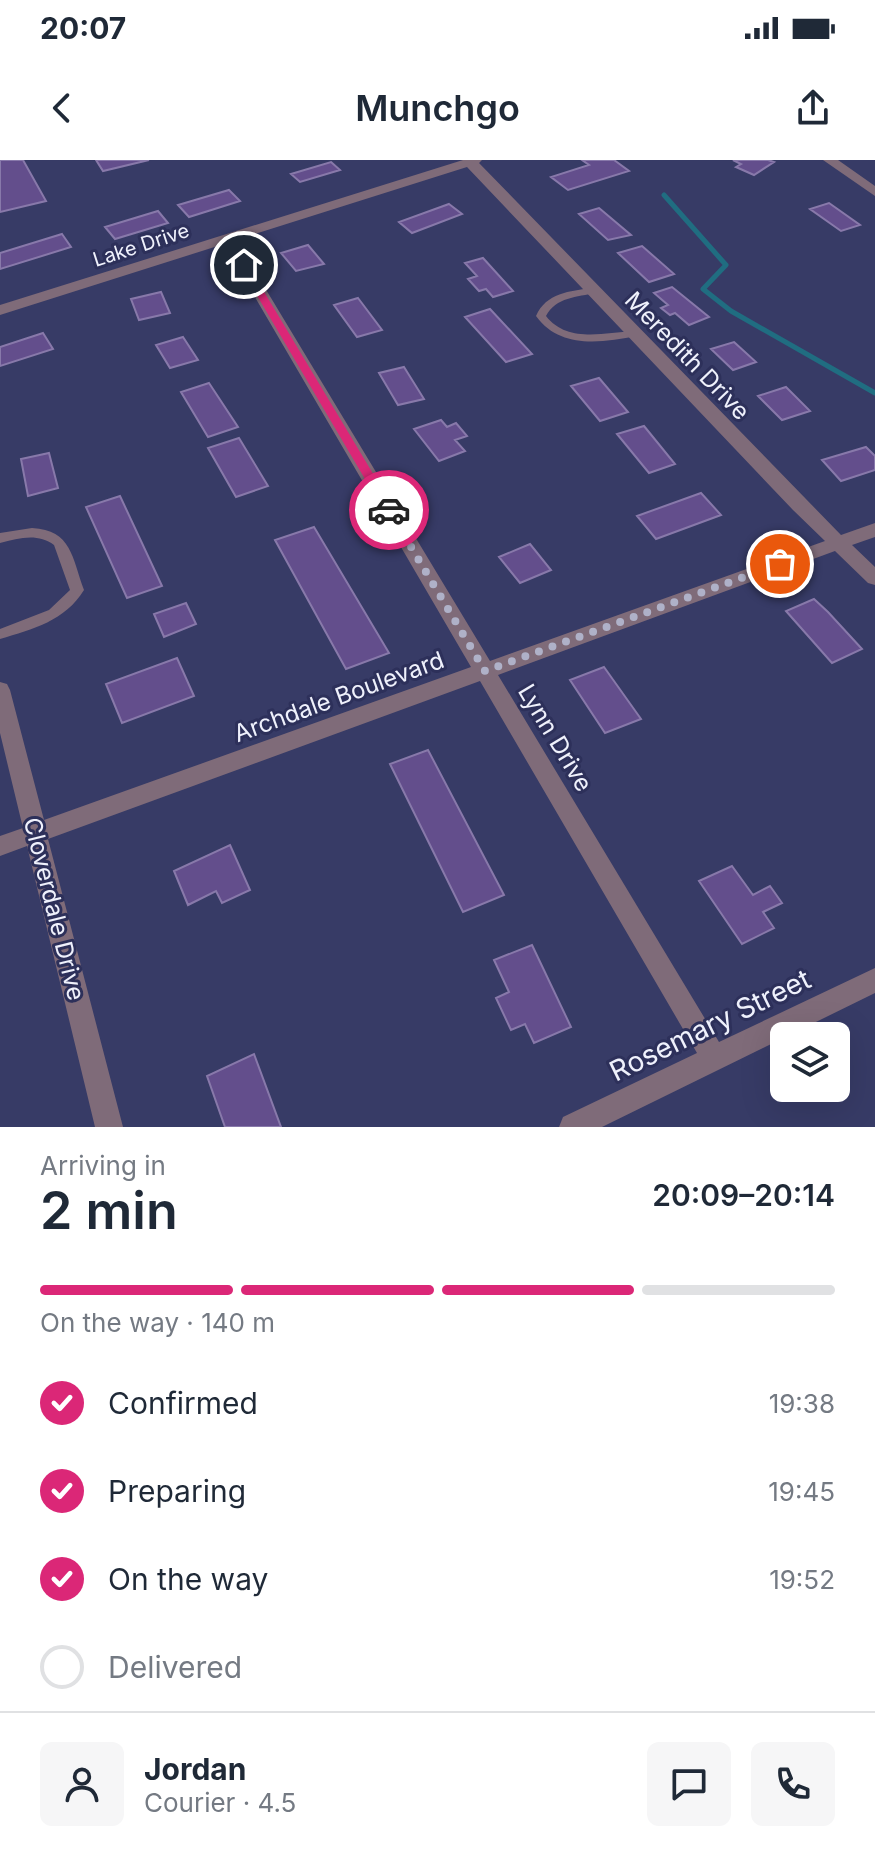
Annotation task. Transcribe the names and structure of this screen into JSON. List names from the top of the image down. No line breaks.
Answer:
{"streets":{"street":["Lake Drive","Meredith Drive","Archdale Boulevard","Lynn Drive","Cloverdale Drive","Rosemary Street"]},"crossings":[["Lake Drive","Meredith Drive"],["Lake Drive","Lynn Drive"],["Meredith Drive","Archdale Boulevard"],["Archdale Boulevard","Lynn Drive"],["Archdale Boulevard","Cloverdale Drive"],["Lynn Drive","Rosemary Street"]],"page":{"status":"20:07","header":"Munchgo","heading":["2 min","Arriving in","20:09–20:14"],"panel":["Jordan","Courier · 4.5"],"bar":"On the way · 140 m","list":[["Confirmed","19:38"],["Preparing","19:45"],["On the way","19:52"],"Delivered"]}}
